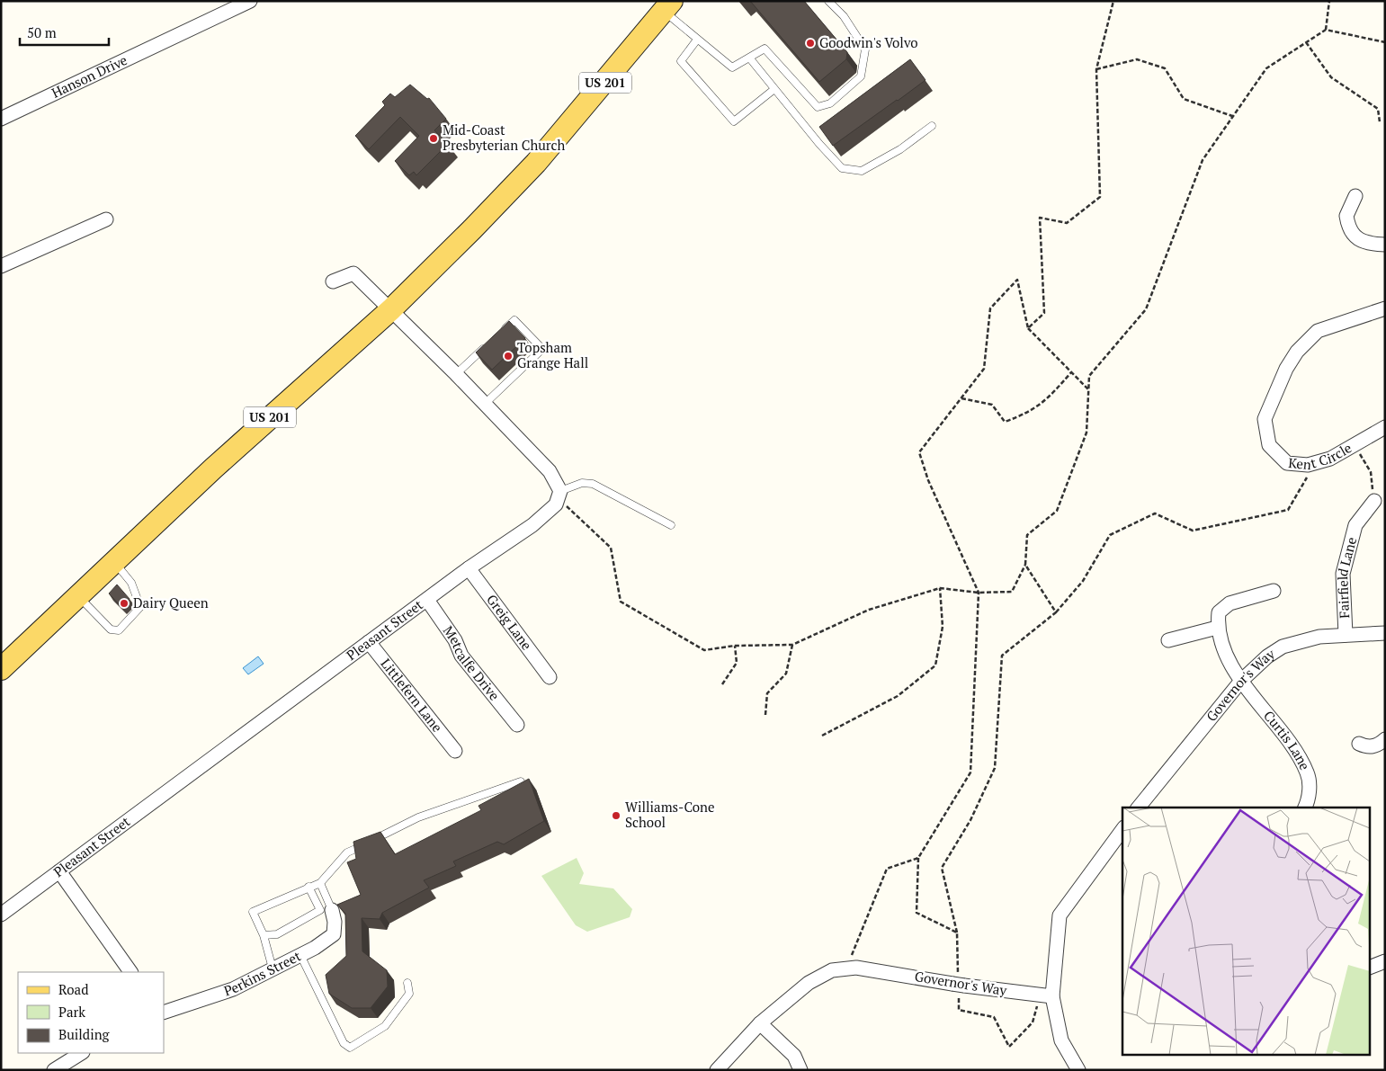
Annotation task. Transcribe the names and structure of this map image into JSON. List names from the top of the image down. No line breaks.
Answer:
{"streets":{"main road":["US 201"],"street":["Hanson Drive","Kent Circle","Fairfield Lane","Greig Lane","Pleasant Street","Metcalfe Drive","Governor's Way","Littlefern Lane","Curtis Lane","Perkins Street"]},"crossings":[["Fairfield Lane","Governor's Way"],["Greig Lane","Pleasant Street"],["Pleasant Street","Metcalfe Drive"],["Pleasant Street","Littlefern Lane"],["Governor's Way","Curtis Lane"]],"places":["Goodwin's Volvo","Mid-Coast Presbyterian Church","Topsham Grange Hall","Dairy Queen","Williams-Cone School"],"legend":["Road","Park","Building"],"scale_bar":"50 m"}
